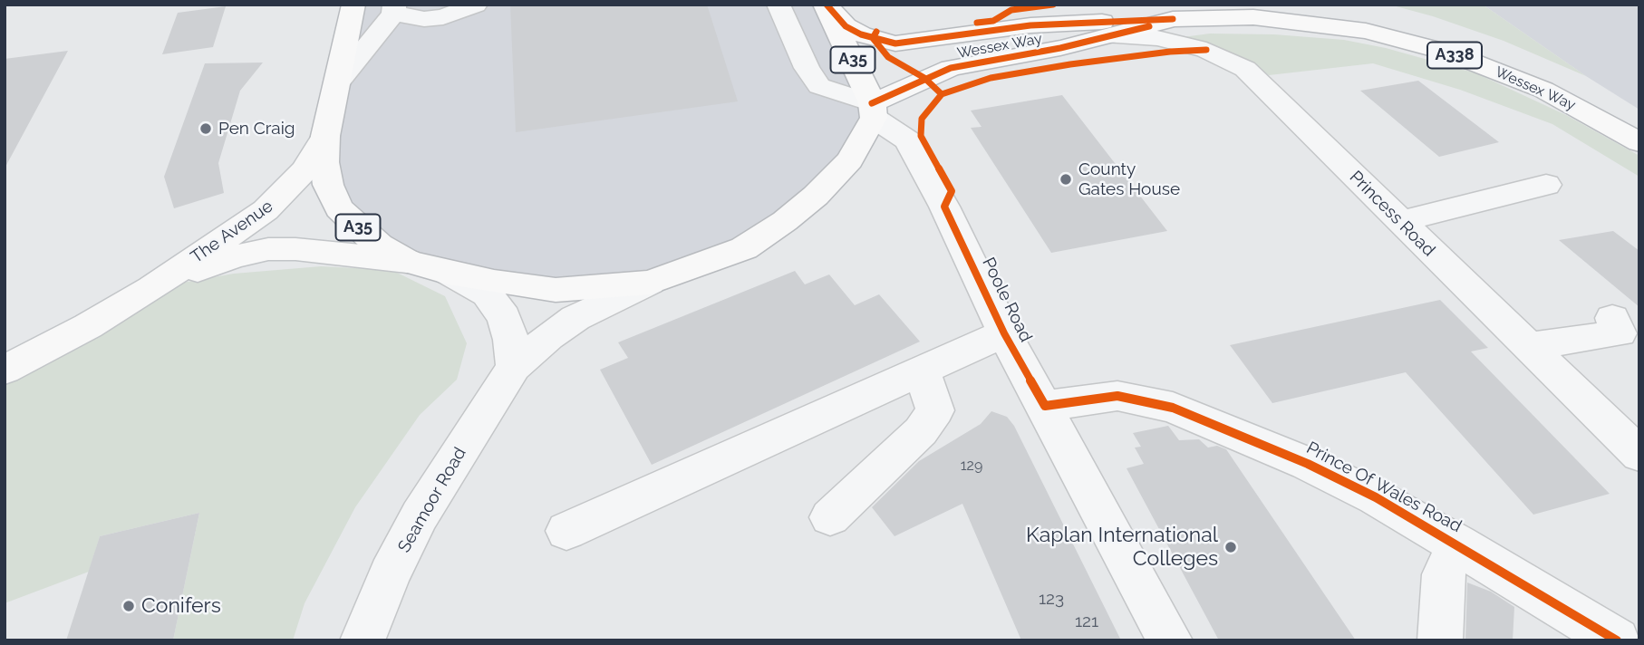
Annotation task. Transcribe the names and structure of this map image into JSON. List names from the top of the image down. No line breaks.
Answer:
{"streets":{"main road":["Wessex Way","A338","A35","The Avenue"],"street":["Princess Road","Poole Road","Prince Of Wales Road","Seamoor Road"]},"crossings":[["Wessex Way","A35"],["Wessex Way","Princess Road"],["Wessex Way","Poole Road"],["A35","The Avenue"],["A35","Poole Road"],["A35","Seamoor Road"],["Poole Road","Prince Of Wales Road"]],"places":["Pen Craig","County Gates House","Kaplan International Colleges","Conifers"],"house_numbers":["129","123","121"]}
